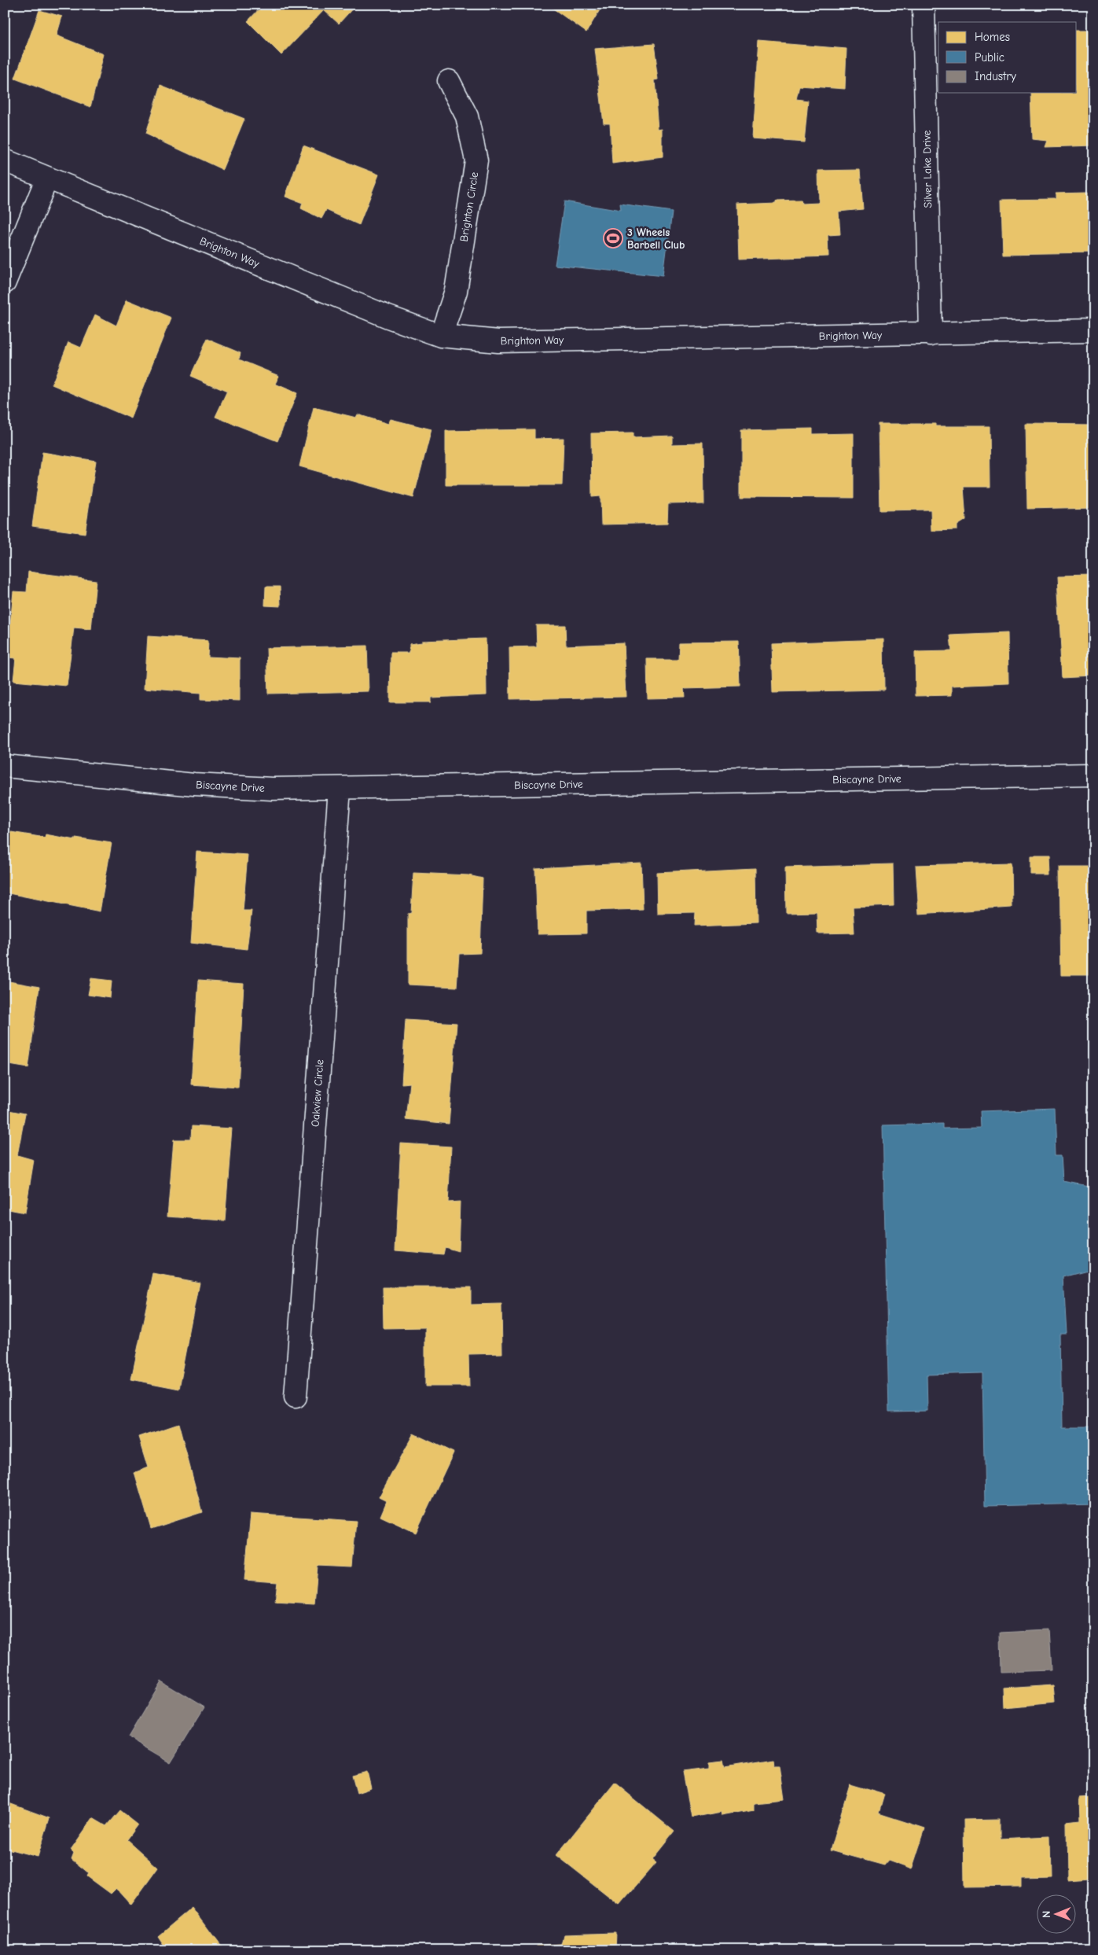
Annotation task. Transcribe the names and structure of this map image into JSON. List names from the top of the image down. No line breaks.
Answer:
{"streets":{"street":["Silver Lake Drive","Brighton Circle","Brighton Way","Biscayne Drive","Oakview Circle"]},"crossings":[["Silver Lake Drive","Brighton Way"],["Brighton Circle","Brighton Way"],["Biscayne Drive","Oakview Circle"]],"places":{"sports":["3 Wheels Barbell Club"]},"legend":["Homes","Public","Industry"],"north":"left"}
